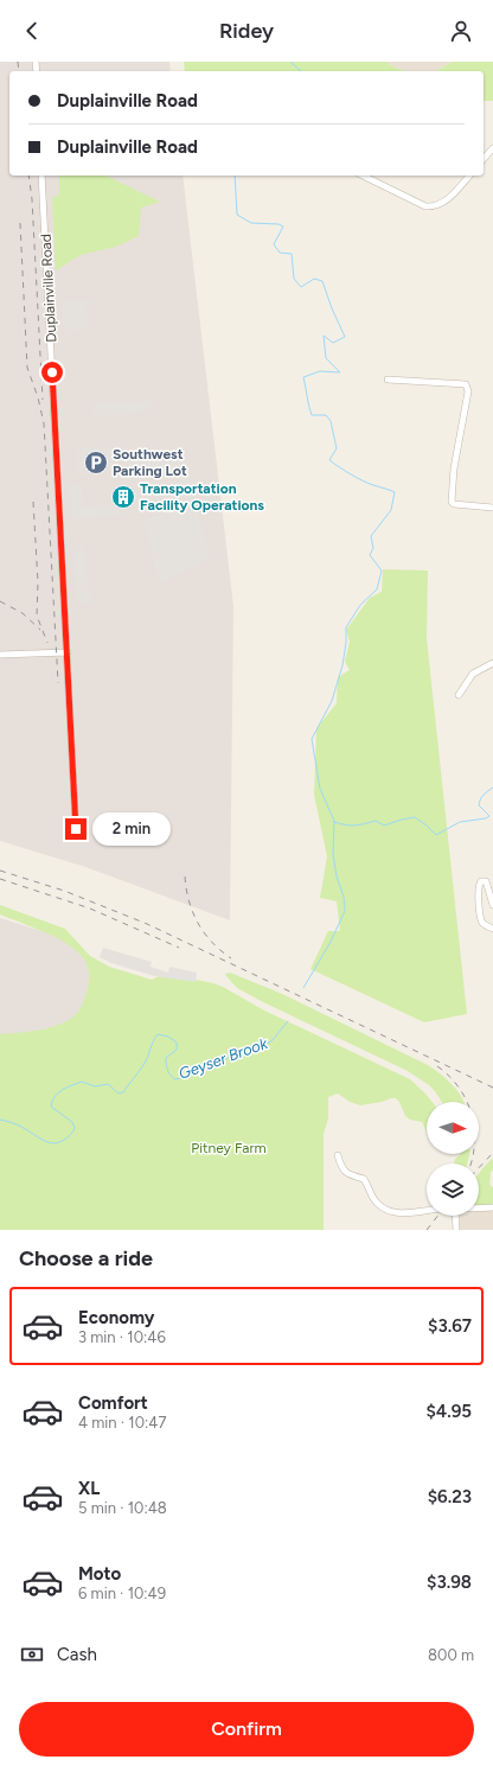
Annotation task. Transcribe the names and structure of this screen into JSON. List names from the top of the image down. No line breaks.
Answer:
{"streets":{"street":["Duplainville Road"]},"water":["Geyser Brook"],"parks":["Pitney Farm"],"places":{"parking":["Southwest Parking Lot"],"building":["Transportation Facility Operations"]},"north":"right","page":{"header":"Ridey","banner":["Duplainville Road","Duplainville Road"],"bubble":"2 min","heading":"Choose a ride","list":[{"name":"Economy","note":"3 min · 10:46","value":"$3.67"},{"name":"Comfort","note":"4 min · 10:47","value":"$4.95"},{"name":"XL","note":"5 min · 10:48","value":"$6.23"},{"name":"Moto","note":"6 min · 10:49","value":"$3.98"}],"pay":["Cash","800 m"],"buttons":"Confirm"}}
